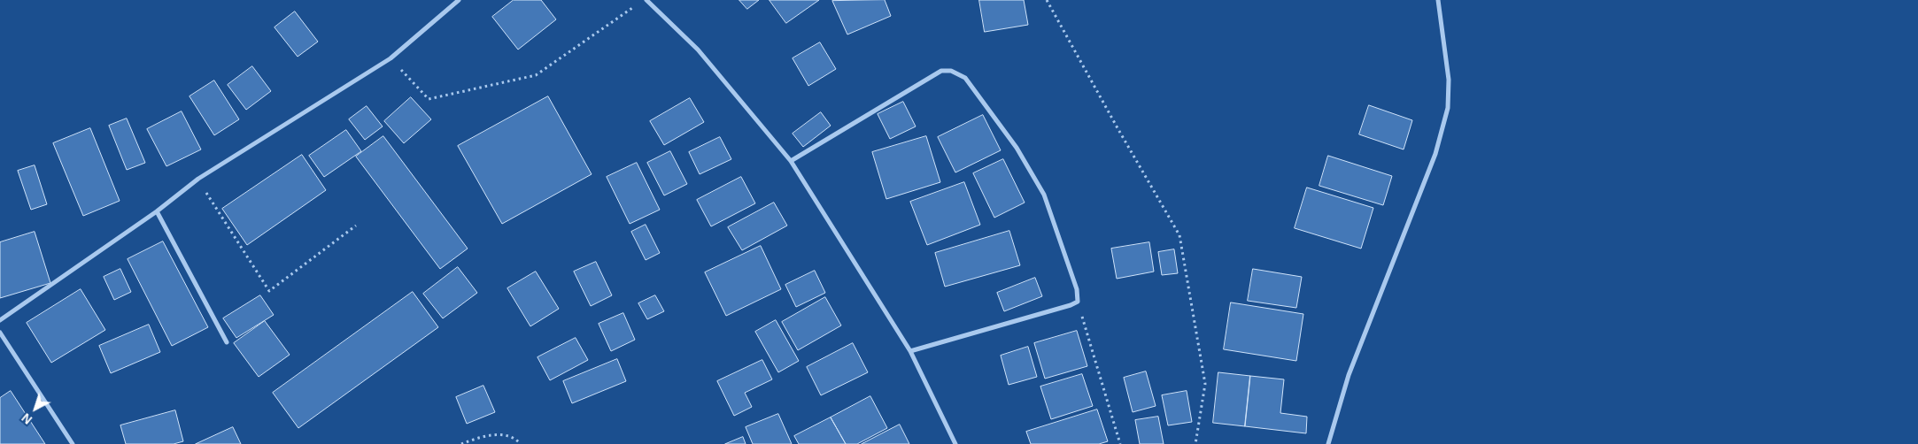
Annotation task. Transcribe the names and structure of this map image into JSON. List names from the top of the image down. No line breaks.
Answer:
{"north":"bottom left"}
